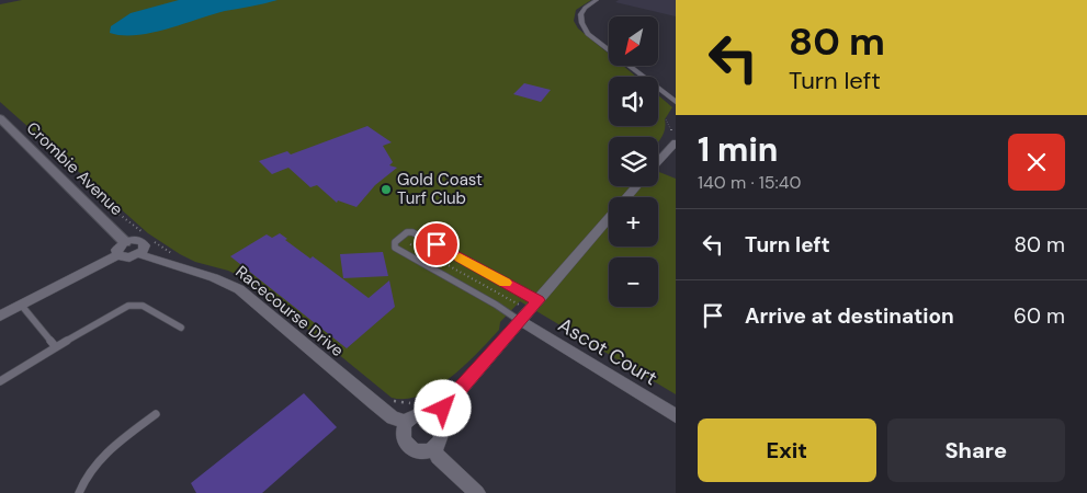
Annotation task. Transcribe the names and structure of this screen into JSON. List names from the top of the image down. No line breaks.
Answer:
{"streets":{"street":["Crombie Avenue","Racecourse Drive","Ascot Court"]},"places":["Gold Coast Turf Club"],"north":"bottom left","page":{"turn":["80 m","Turn left"],"map_buttons":["+","−"],"heading":["1 min","140 m · 15:40"],"list":[{"name":"Turn left","value":"80 m"},{"name":"Arrive at destination","value":"60 m"}],"buttons":["Exit","Share"]}}
